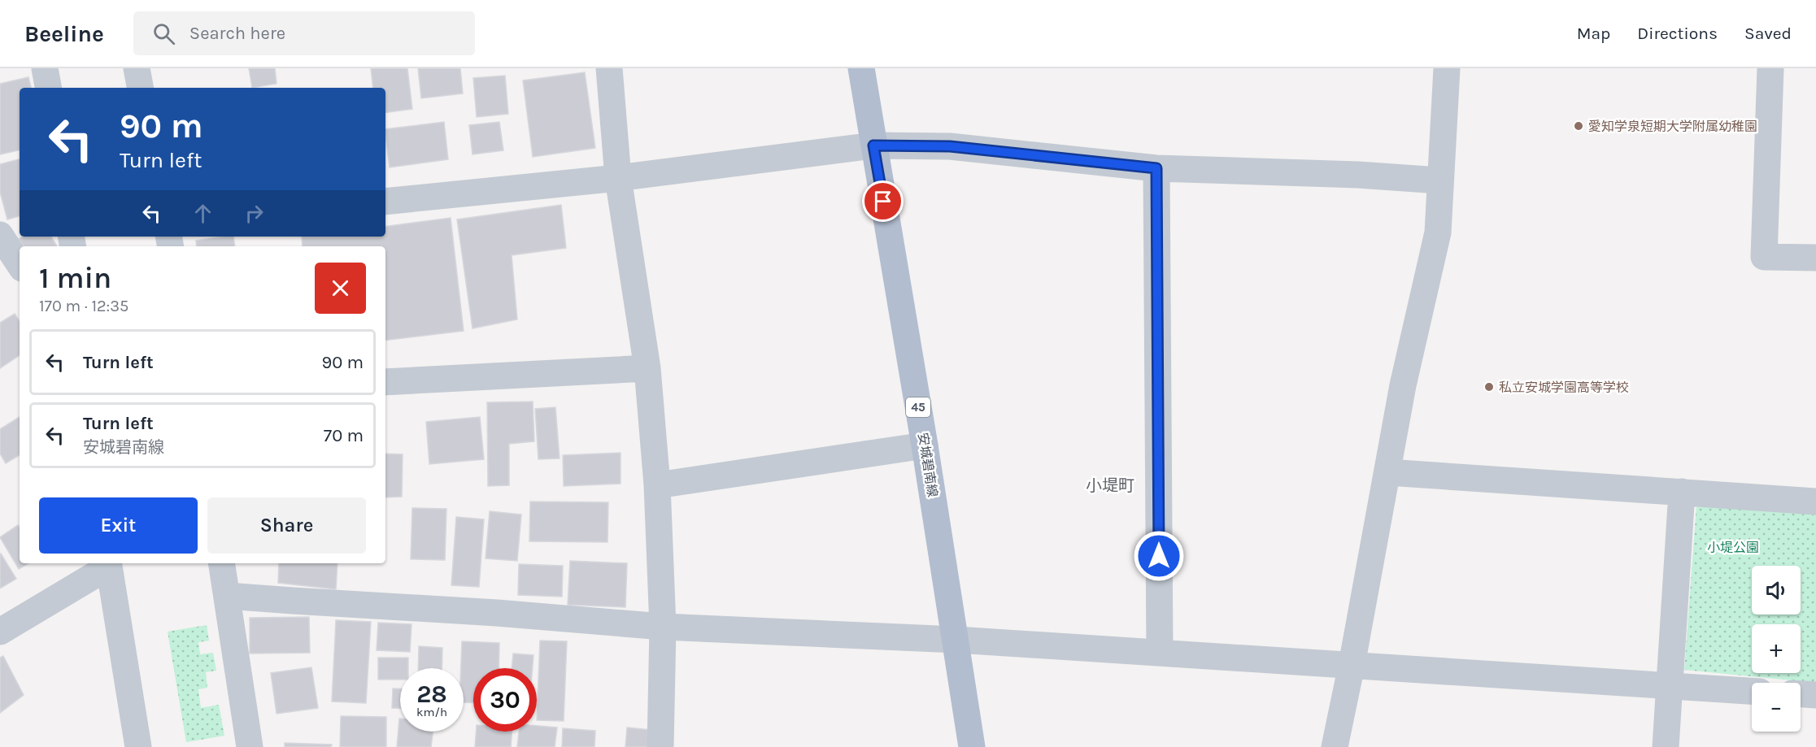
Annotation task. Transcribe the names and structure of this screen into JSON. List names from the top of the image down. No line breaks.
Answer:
{"streets":{"main road":["45","安城碧南線"]},"districts":["小堤町"],"parks":["小堤公園"],"places":["愛知学泉短期大学附属幼稚園","私立安城学園高等学校"],"page":{"header":"Beeline","search":"Search here","nav":["Map","Directions","Saved"],"turn":["90 m","Turn left"],"heading":["1 min","170 m · 12:35"],"list":[{"name":"Turn left","value":"90 m"},{"name":"Turn left","note":"安城碧南線","value":"70 m"}],"buttons":["Exit","Share"],"map_buttons":["+","−"],"speed":"28 km/h","limit":"30"}}
